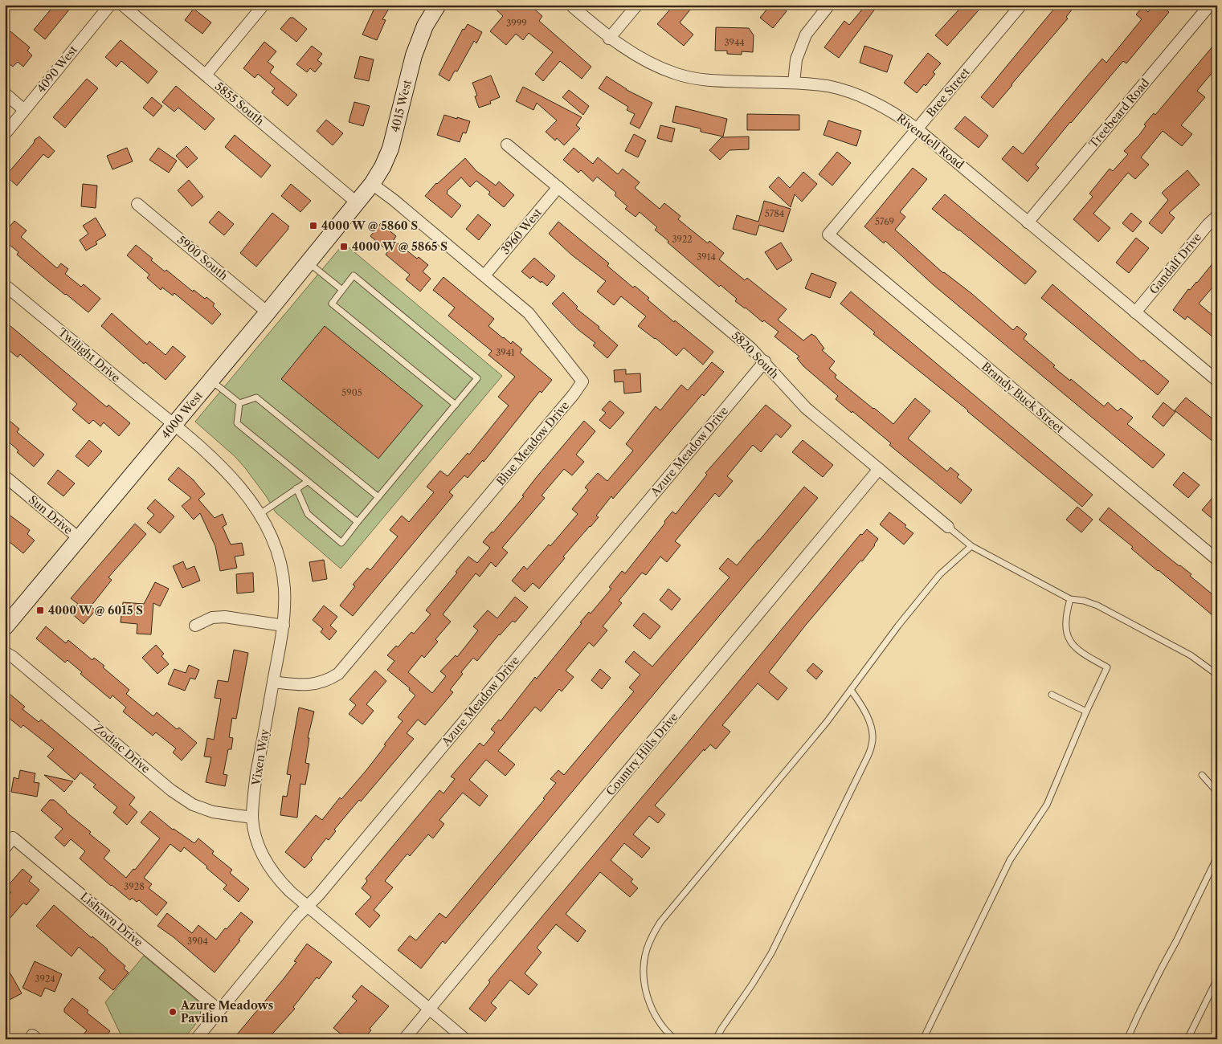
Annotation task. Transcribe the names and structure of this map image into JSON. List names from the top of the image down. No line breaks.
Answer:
{"streets":{"street":["4090 West","Bree Street","5855 South","4015 West","Treebeard Road","Rivendell Road","3960 West","5900 South","Gandalf Drive","Twilight Drive","5820 South","Brandy Buck Street","4000 West","Blue Meadow Drive","Azure Meadow Drive","Sun Drive","Zodiac Drive","Country Hills Drive","Vixen Way","Lishawn Drive"]},"crossings":[["Bree Street","Rivendell Road"],["Bree Street","Brandy Buck Street"],["5855 South","4015 West"],["5855 South","4000 West"],["4015 West","4000 West"],["4015 West","Blue Meadow Drive"],["Treebeard Road","Rivendell Road"],["Rivendell Road","Gandalf Drive"],["3960 West","5820 South"],["3960 West","Blue Meadow Drive"],["5900 South","4000 West"],["Twilight Drive","4000 West"],["Twilight Drive","Vixen Way"],["5820 South","Azure Meadow Drive"],["5820 South","Country Hills Drive"],["4000 West","Sun Drive"],["4000 West","Vixen Way"],["Blue Meadow Drive","Vixen Way"],["Azure Meadow Drive","Vixen Way"],["Azure Meadow Drive","Lishawn Drive"],["Zodiac Drive","Vixen Way"],["Country Hills Drive","Vixen Way"]],"places":{"transit":["4000 W @ 5860 S","4000 W @ 5865 S","4000 W @ 6015 S"],"other":["Azure Meadows Pavilion"]},"house_numbers":["3999","3944","5784","5769","3922","3914","3941","5905","3928","3904","3924"]}
